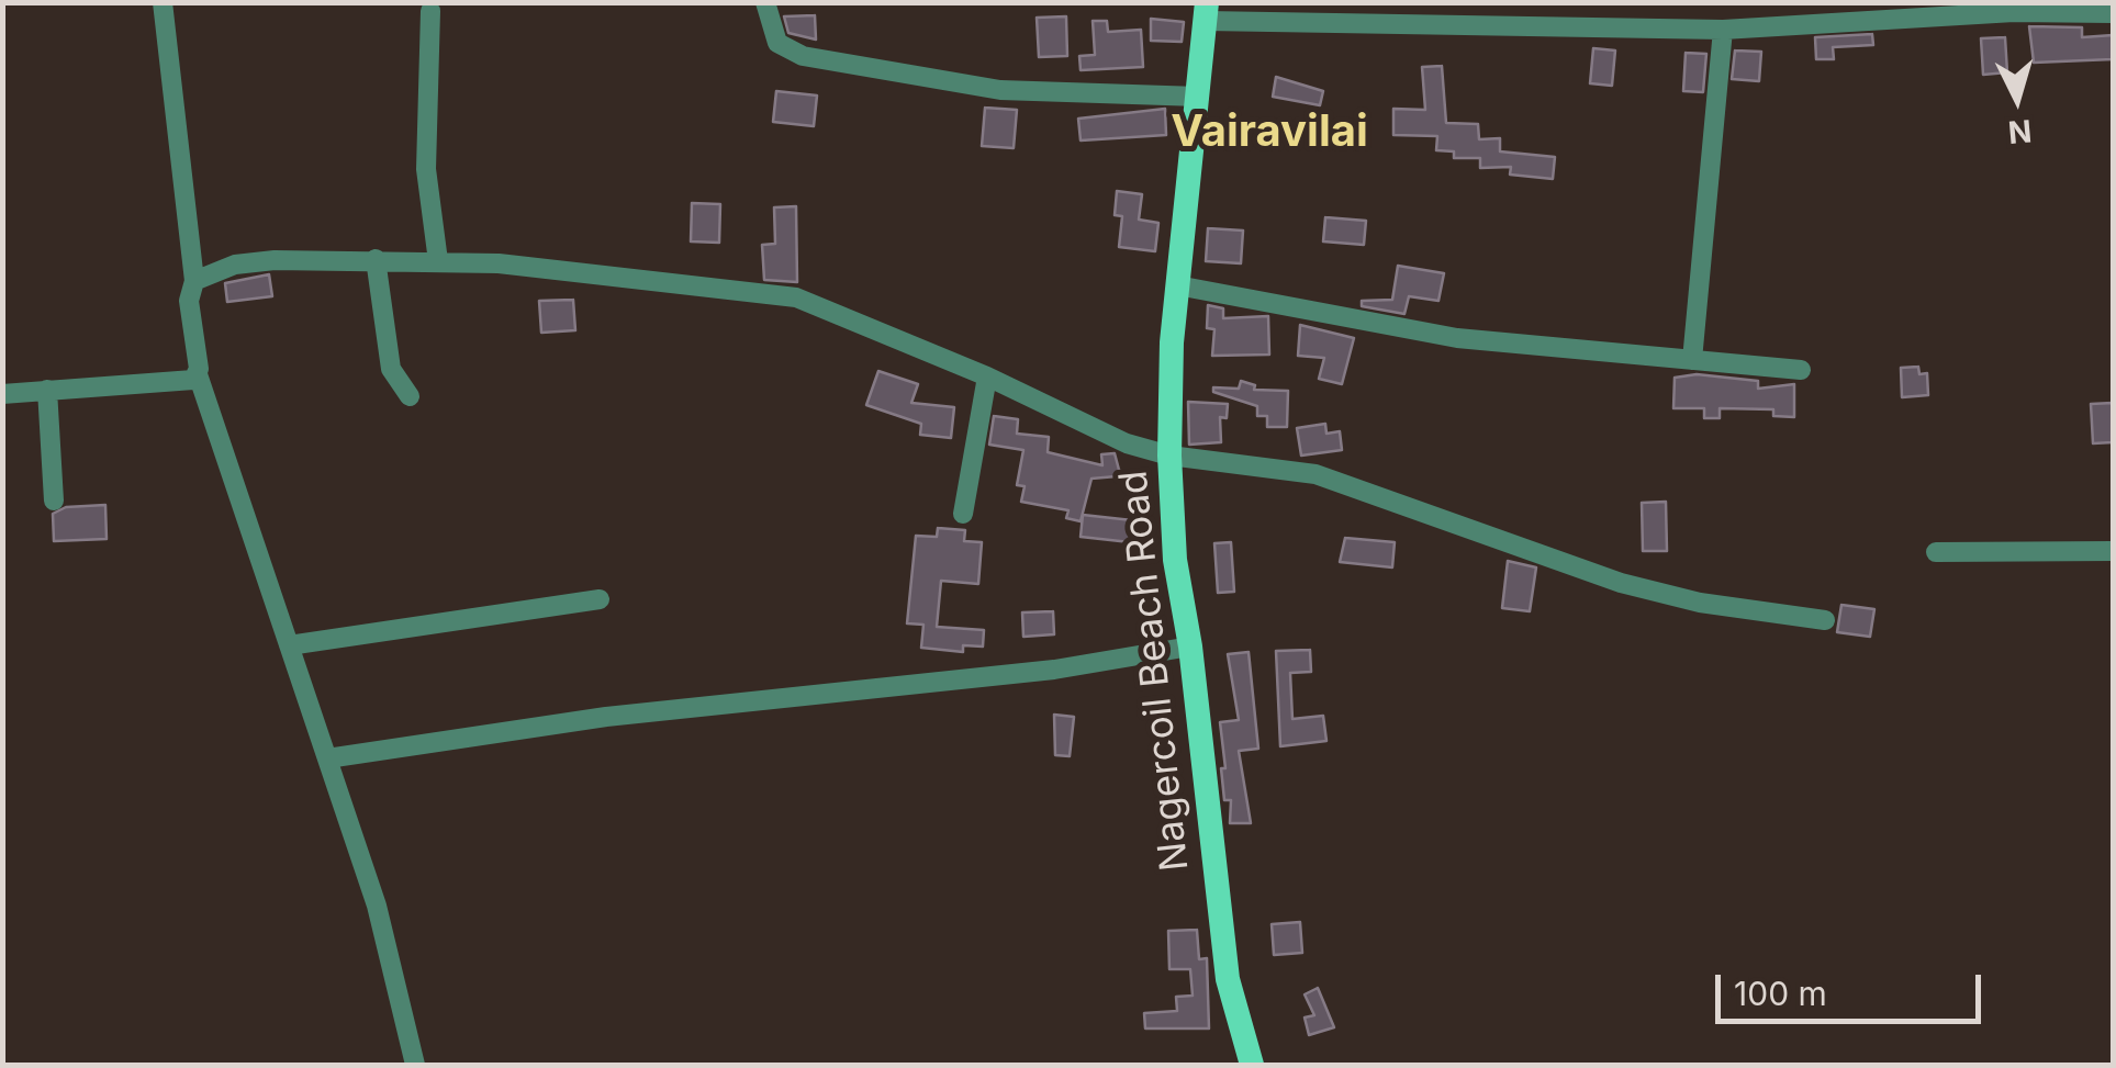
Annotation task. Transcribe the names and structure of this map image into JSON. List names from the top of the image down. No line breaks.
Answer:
{"streets":{"main road":["Nagercoil Beach Road"]},"districts":["Vairavilai"],"scale_bar":"100 m","north":"bottom"}
